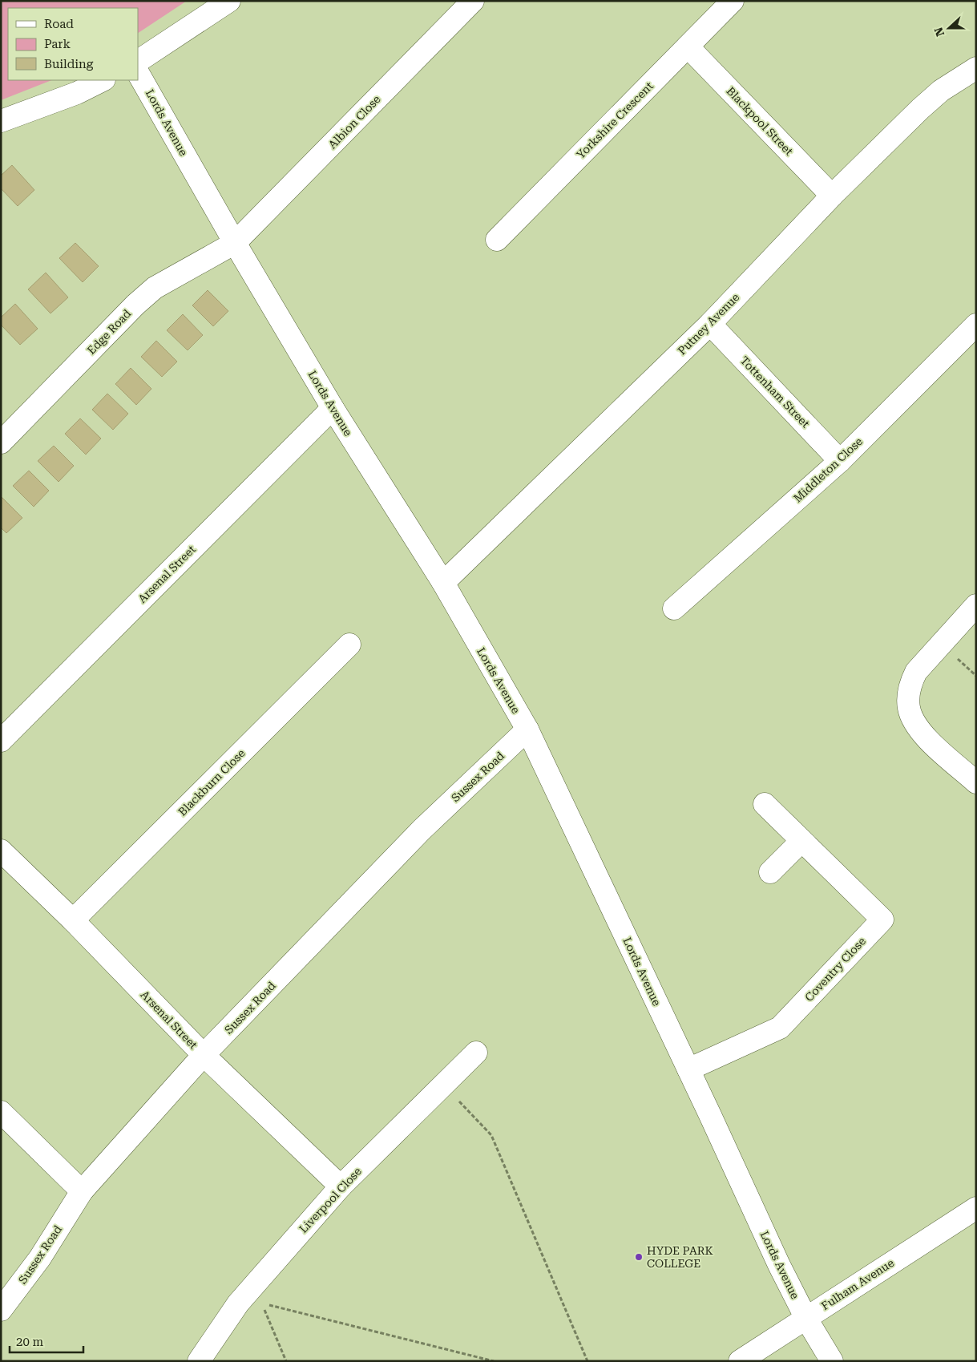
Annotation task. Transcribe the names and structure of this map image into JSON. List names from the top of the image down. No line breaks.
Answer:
{"streets":{"street":["Yorkshire Crescent","Blackpool Street","Albion Close","Lords Avenue","Putney Avenue","Edge Road","Tottenham Street","Middleton Close","Arsenal Street","Sussex Road","Blackburn Close","Coventry Close","Liverpool Close","Fulham Avenue"]},"crossings":[["Yorkshire Crescent","Blackpool Street"],["Blackpool Street","Putney Avenue"],["Albion Close","Lords Avenue"],["Albion Close","Edge Road"],["Lords Avenue","Putney Avenue"],["Lords Avenue","Edge Road"],["Lords Avenue","Arsenal Street"],["Lords Avenue","Sussex Road"],["Lords Avenue","Coventry Close"],["Lords Avenue","Fulham Avenue"],["Putney Avenue","Tottenham Street"],["Tottenham Street","Middleton Close"],["Arsenal Street","Sussex Road"],["Arsenal Street","Blackburn Close"],["Arsenal Street","Liverpool Close"]],"places":["HYDE PARK COLLEGE"],"legend":["Road","Park","Building"],"scale_bar":"20 m","north":"left"}
